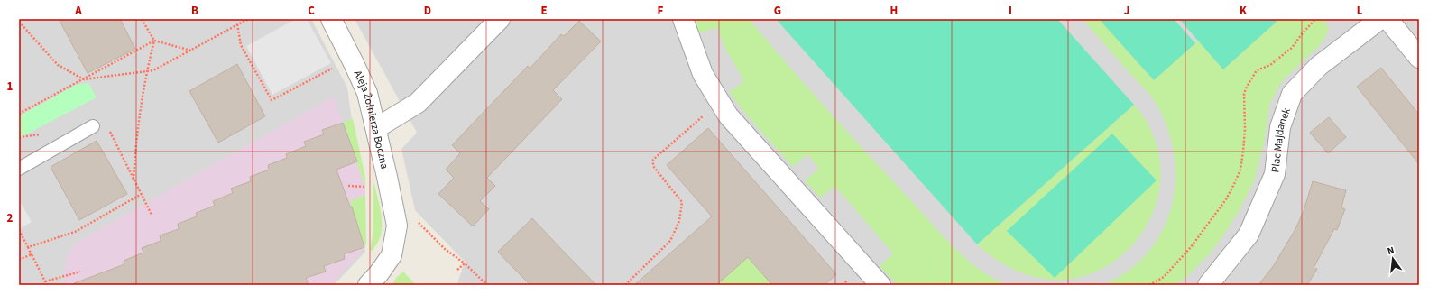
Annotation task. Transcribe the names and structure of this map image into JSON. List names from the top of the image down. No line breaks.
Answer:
{"streets":{"street":["Aleja Żołnierza Boczna","Plac Majdanek"]},"north":"top","grid":{"columns":["A","B","C","D","E","F","G","H","I","J","K","L"],"rows":["1","2"]}}
